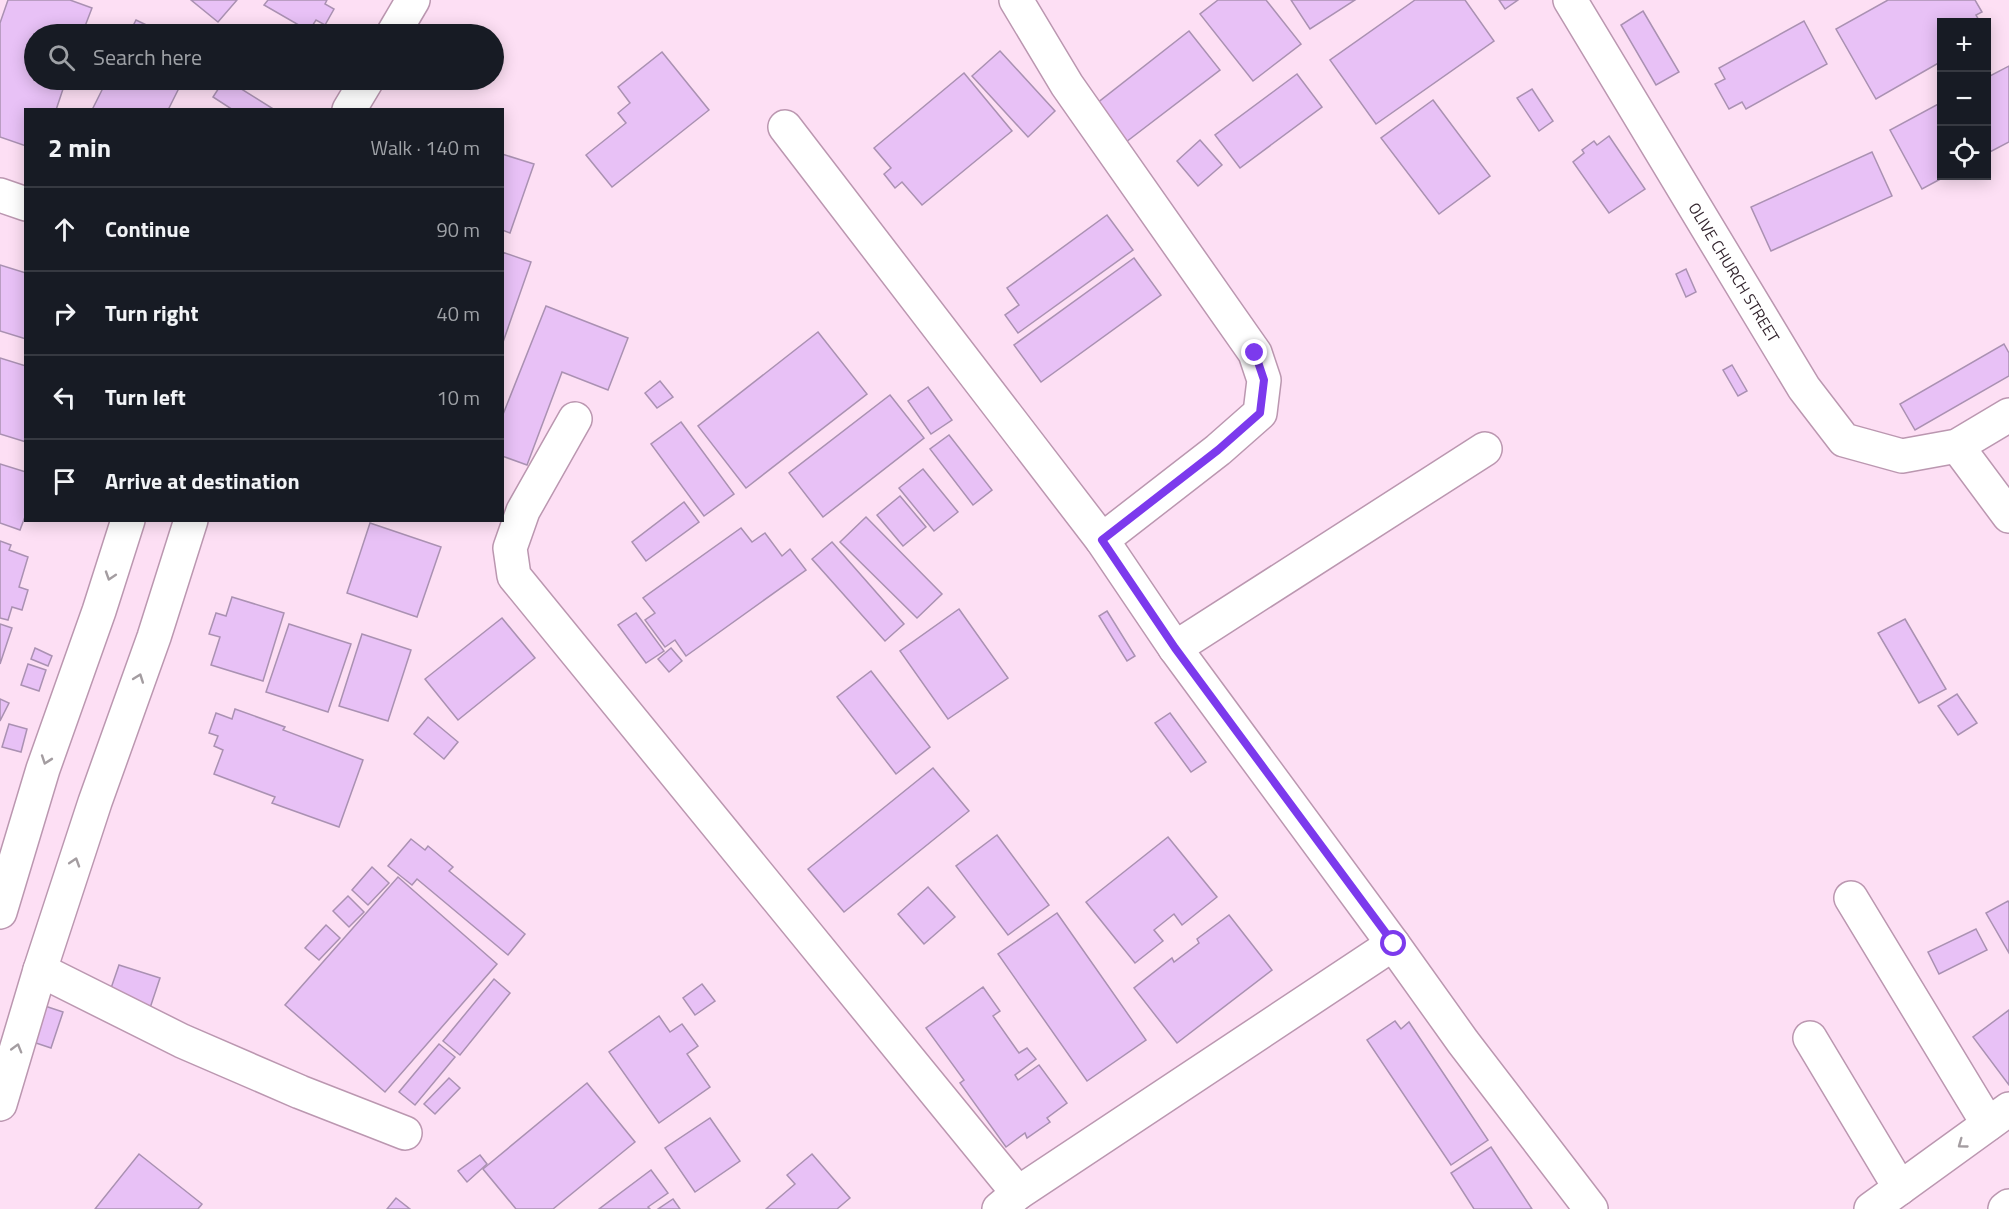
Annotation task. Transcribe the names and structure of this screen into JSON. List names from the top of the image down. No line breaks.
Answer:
{"streets":{"street":["OLIVE CHURCH STREET"]},"page":{"map_buttons":["+","−"],"search":"Search here","heading":["2 min","Walk · 140 m"],"list":[["Continue","90 m"],["Turn right","40 m"],["Turn left","10 m"],"Arrive at destination"]}}
